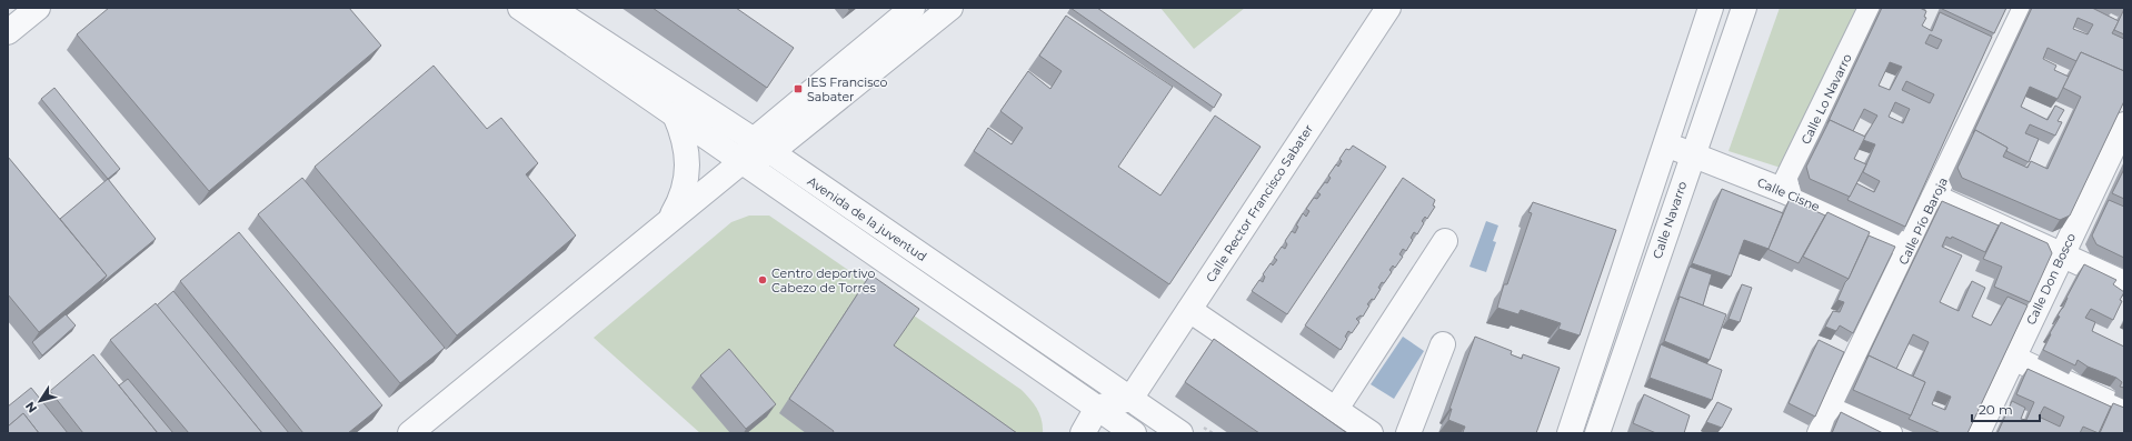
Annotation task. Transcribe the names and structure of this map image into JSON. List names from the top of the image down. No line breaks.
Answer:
{"streets":{"street":["Calle Lo Navarro","Calle Cisne","Calle Rector Francisco Sabater","Avenida de la juventud","Calle Navarro","Calle Pío Baroja","Calle Don Bosco"]},"crossings":[["Calle Lo Navarro","Calle Cisne"],["Calle Cisne","Calle Navarro"],["Calle Cisne","Calle Pío Baroja"],["Calle Rector Francisco Sabater","Avenida de la juventud"]],"places":{"transit":["IES Francisco Sabater"],"other":["Centro deportivo Cabezo de Torres"]},"scale_bar":"20 m","north":"bottom left"}
